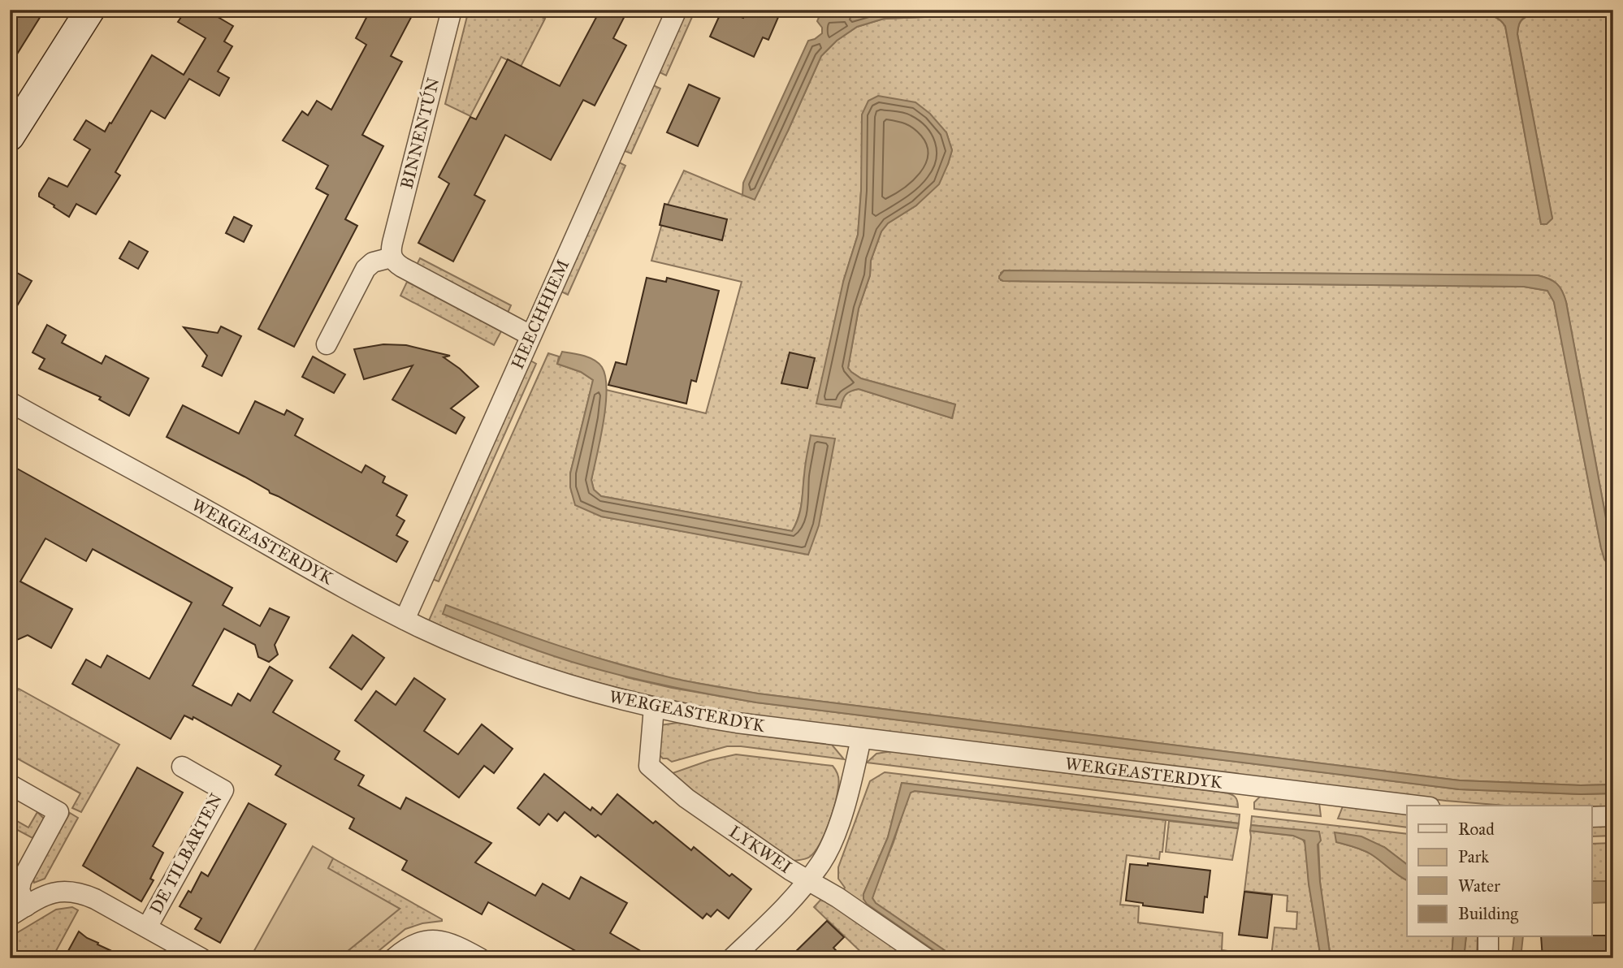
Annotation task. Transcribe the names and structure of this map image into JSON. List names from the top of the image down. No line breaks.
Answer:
{"streets":{"street":["BINNENTÚN","HEECHHIEM","WERGEASTERDYK","LYKWEI","DE TILBARTEN"]},"crossings":[["HEECHHIEM","WERGEASTERDYK"],["WERGEASTERDYK","LYKWEI"]],"legend":["Road","Park","Water","Building"]}
